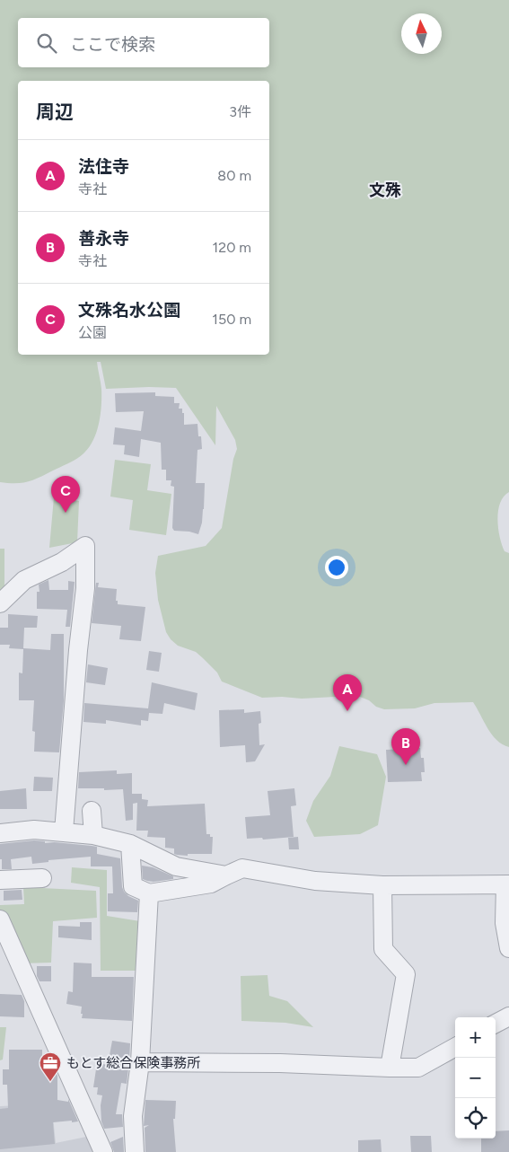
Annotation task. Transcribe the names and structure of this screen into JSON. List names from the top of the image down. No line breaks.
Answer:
{"districts":["文殊"],"places":{"office":["もとす総合保険事務所"]},"north":"top","page":{"search":"ここで検索","heading":["周辺","3件"],"list":[{"mark":"A","name":"法住寺","note":"寺社","value":"80 m"},{"mark":"B","name":"善永寺","note":"寺社","value":"120 m"},{"mark":"C","name":"文殊名水公園","note":"公園","value":"150 m"}],"pins":["C","A","B"],"map_buttons":["+","−"]}}
